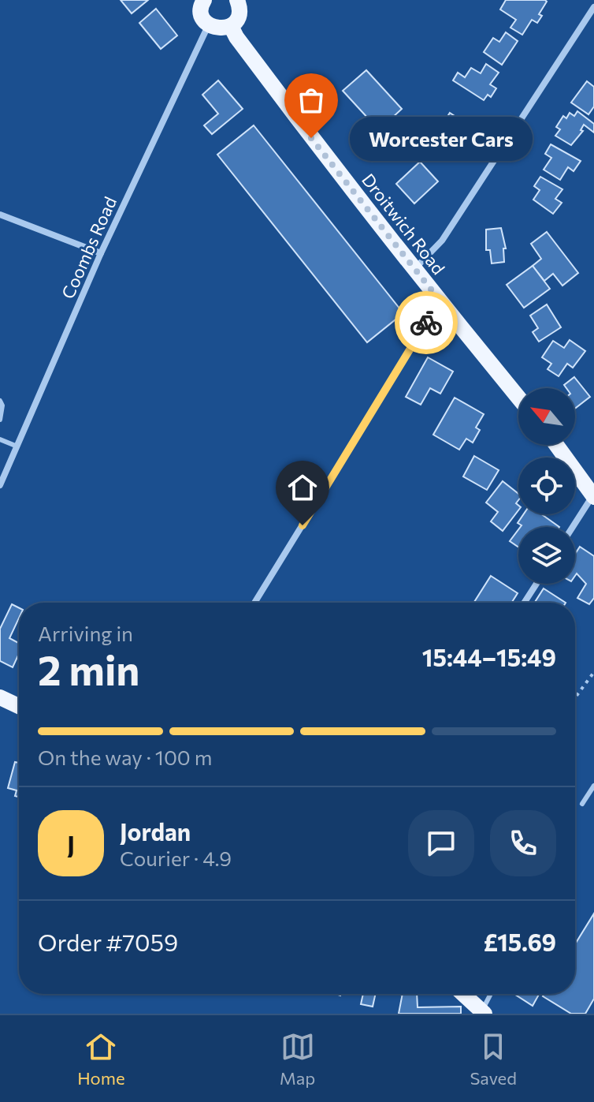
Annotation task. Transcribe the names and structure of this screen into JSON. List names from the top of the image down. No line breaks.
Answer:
{"streets":{"main road":["Droitwich Road"],"street":["Coombs Road"]},"places":["Worcester Cars"],"north":"top left","page":{"bubble":"Worcester Cars","heading":["2 min","Arriving in","15:44–15:49"],"panel":["Jordan","Courier · 4.9","Order #7059","£15.69"],"bar":"On the way · 100 m","round":"J","tabs":["Home","Map","Saved"]}}
